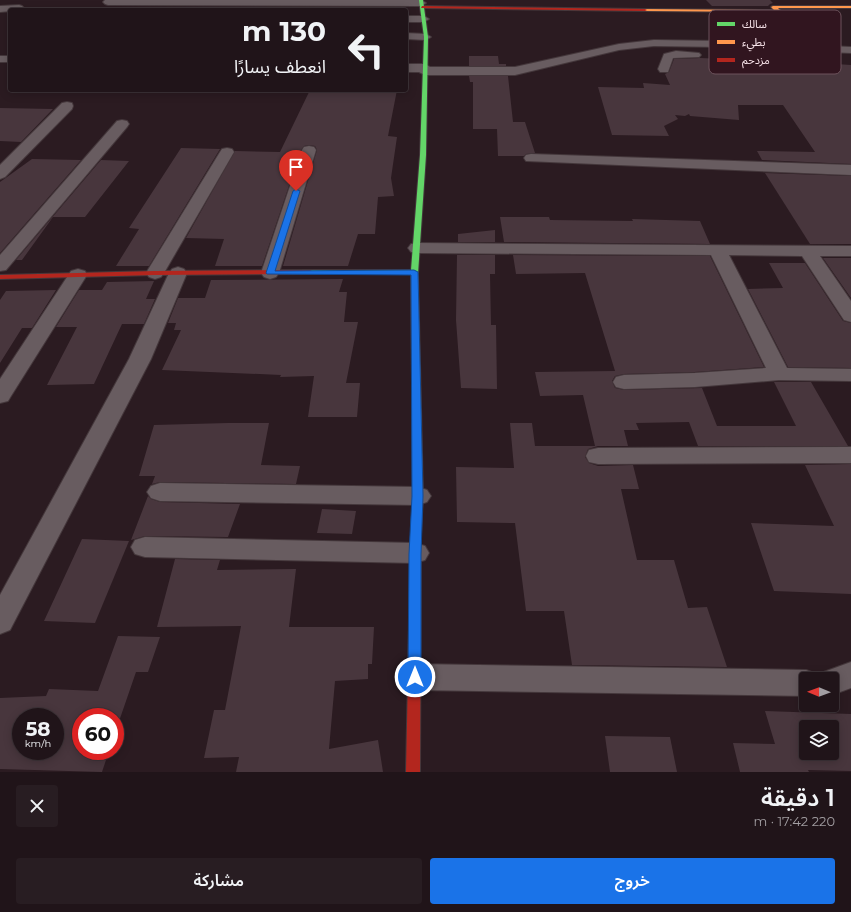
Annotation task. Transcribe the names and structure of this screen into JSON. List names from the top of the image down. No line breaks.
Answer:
{"legend":["سالك","بطيء","مزدحم"],"north":"left","page":{"turn":["130 m","انعطف يسارًا"],"speed":"58 km/h","limit":"60","heading":["1 دقيقة","220 m · 17:42"],"buttons":["خروج","مشاركة"]}}
